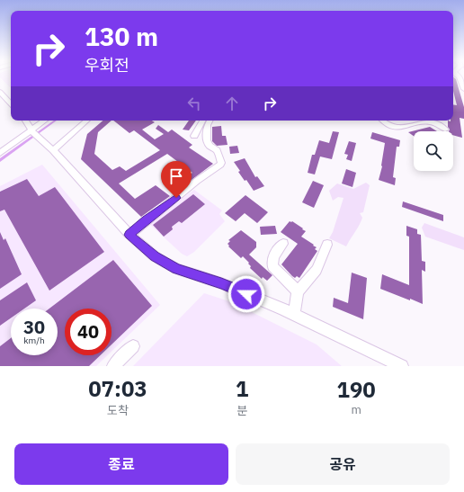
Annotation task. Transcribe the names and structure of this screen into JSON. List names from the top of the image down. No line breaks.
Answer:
{"page":{"turn":["130 m","우회전"],"speed":"30 km/h","limit":"40","eta":["07:03","도착","1","분","190","m"],"buttons":["종료","공유"]}}
